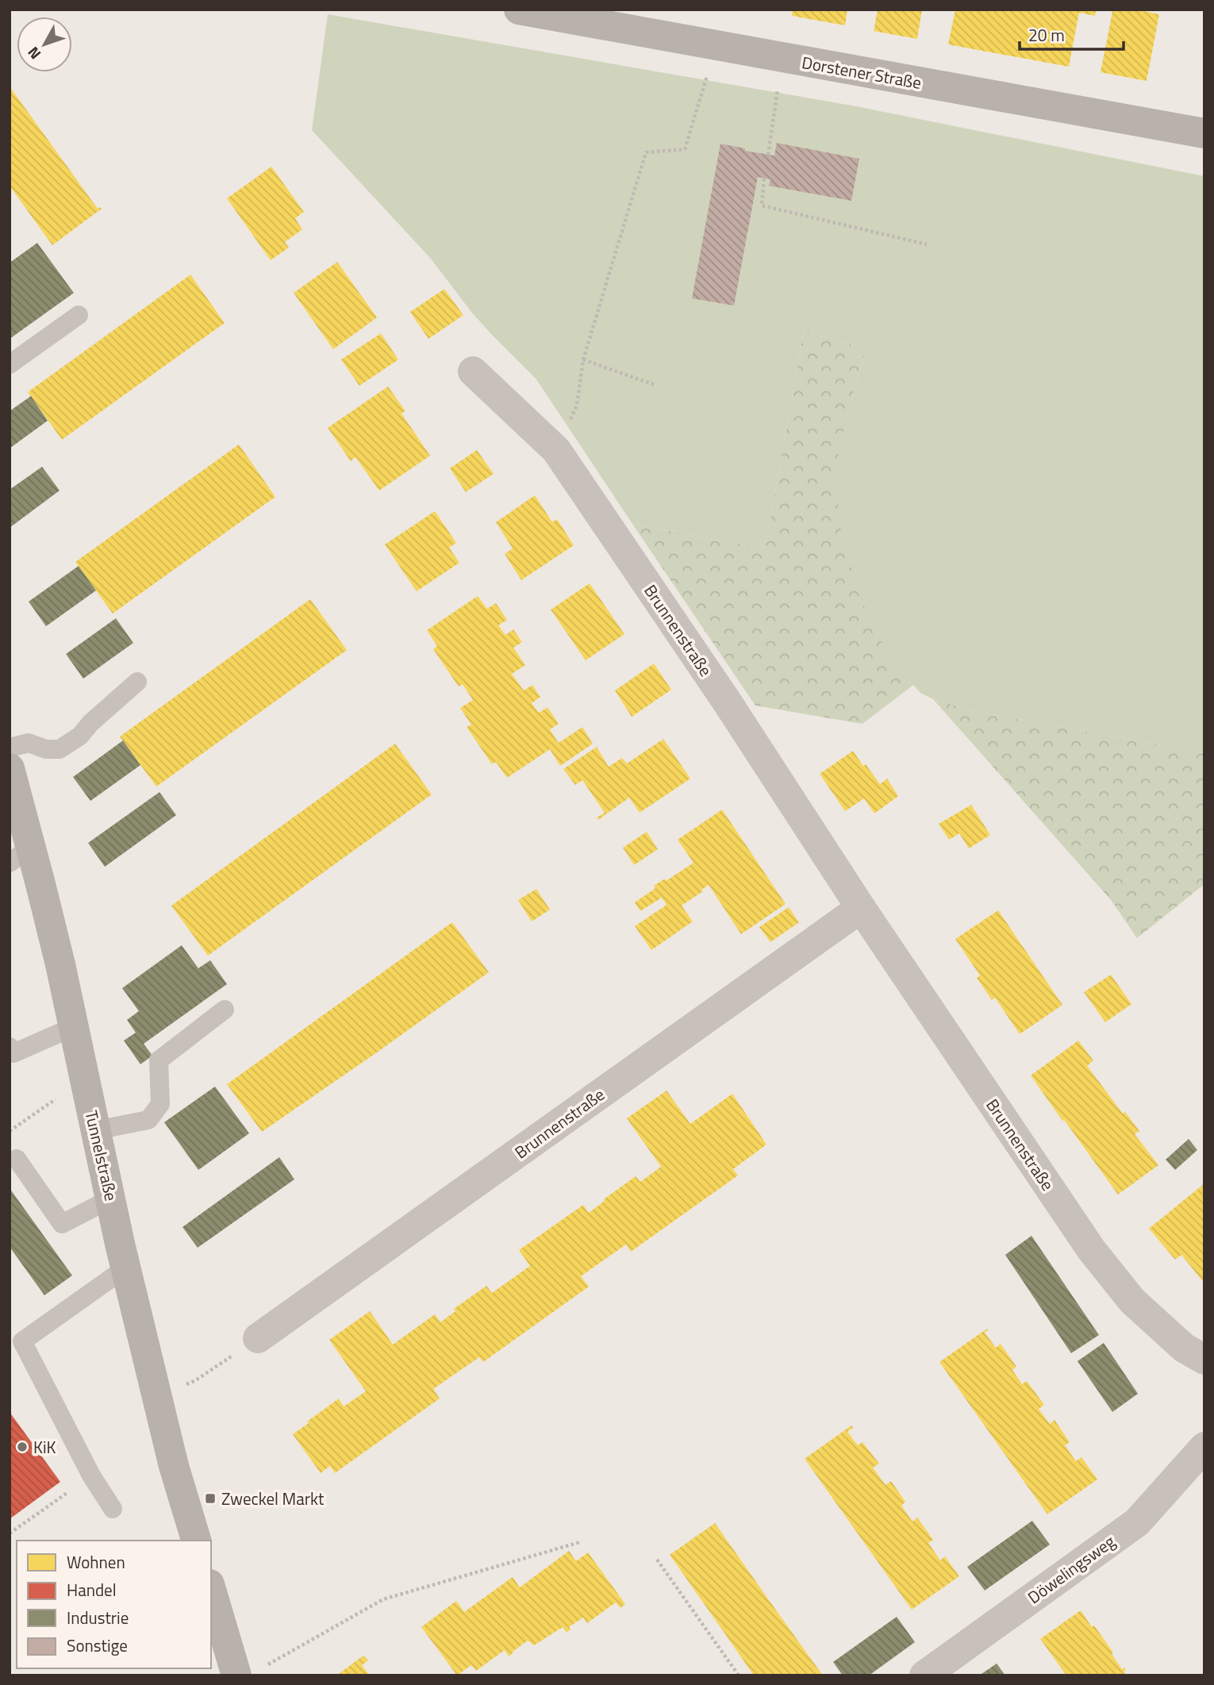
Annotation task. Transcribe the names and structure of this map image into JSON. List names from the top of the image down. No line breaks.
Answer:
{"streets":{"street":["Dorstener Straße","Brunnenstraße","Tunnelstraße","Döwelingsweg"]},"places":{"other":["KiK"],"transit":["Zweckel Markt"]},"legend":["Wohnen","Handel","Industrie","Sonstige"],"scale_bar":"20 m","north":"bottom left"}
